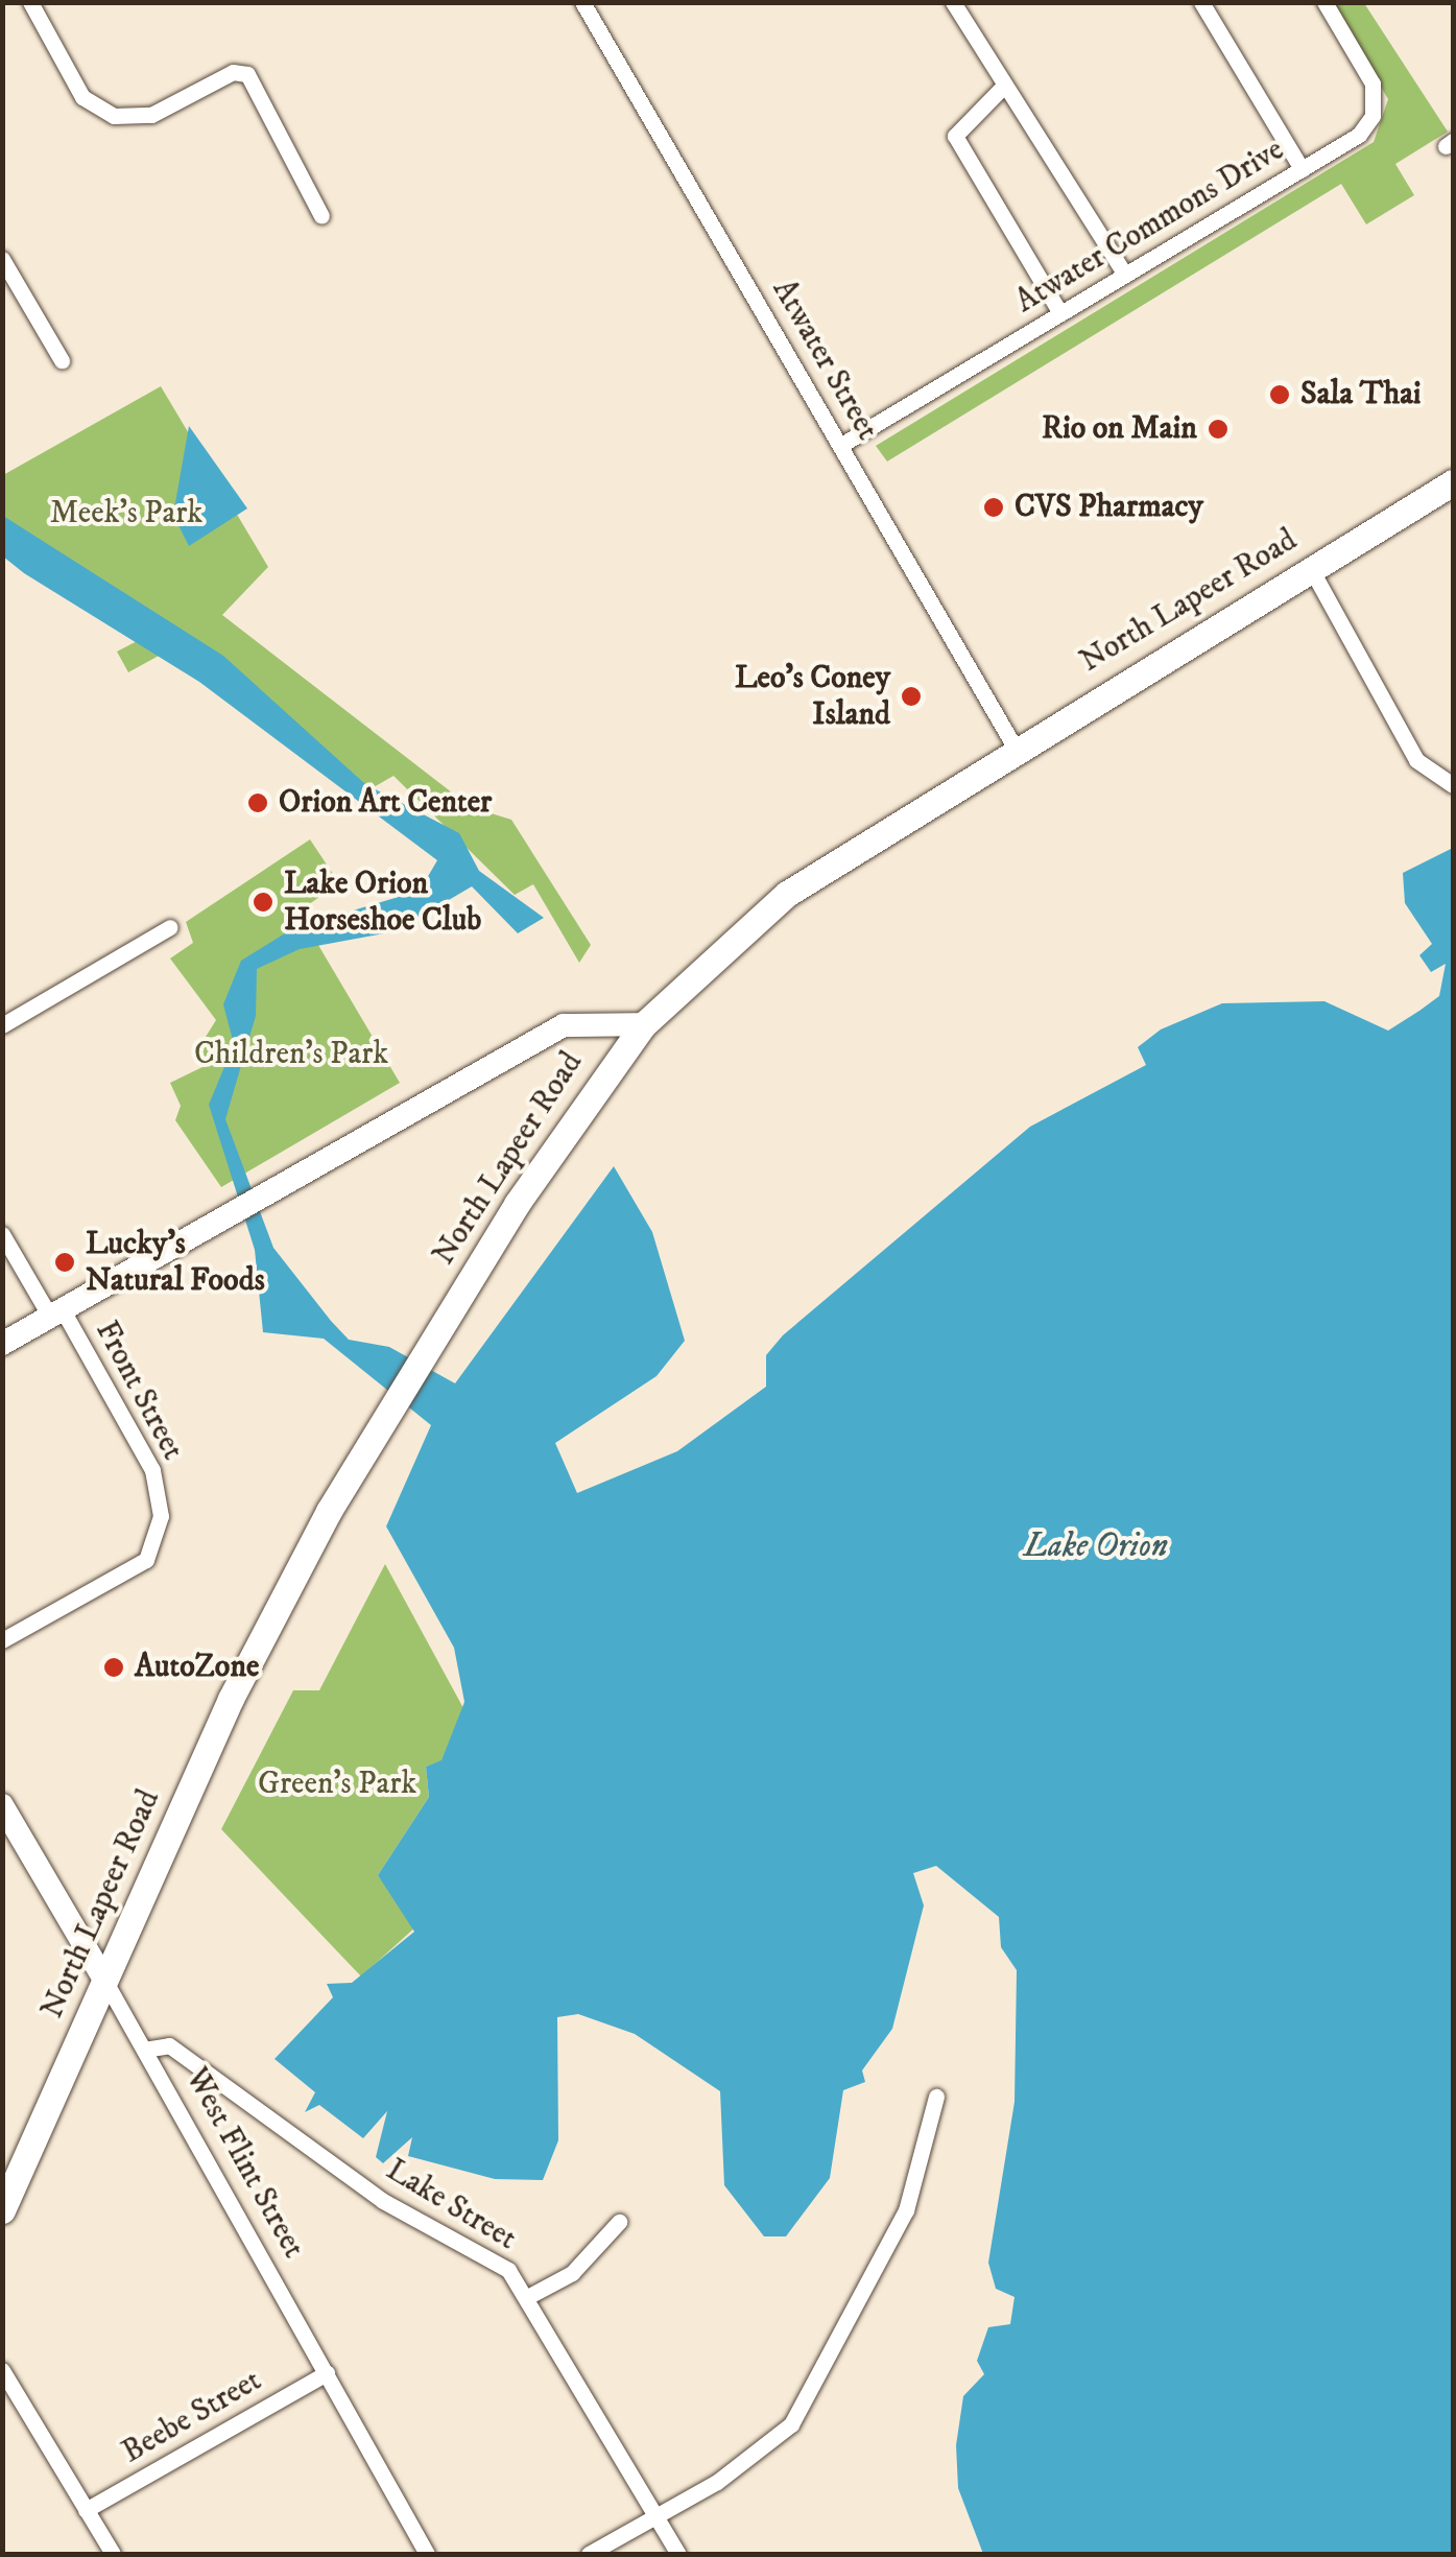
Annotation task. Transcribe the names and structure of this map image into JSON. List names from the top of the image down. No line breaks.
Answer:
{"streets":{"main road":["North Lapeer Road"],"street":["Atwater Commons Drive","Atwater Street","Front Street","West Flint Street","Lake Street","Beebe Street"]},"crossings":[["Atwater Commons Drive","Atwater Street"],["Atwater Street","North Lapeer Road"],["North Lapeer Road","West Flint Street"],["West Flint Street","Lake Street"],["West Flint Street","Beebe Street"]],"water":["Lake Orion"],"parks":["Meek's Park","Children's Park","Green's Park"],"places":["Sala Thai","Rio on Main","CVS Pharmacy","Leo's Coney Island","Orion Art Center","Lake Orion Horseshoe Club","Lucky's Natural Foods","AutoZone"]}
